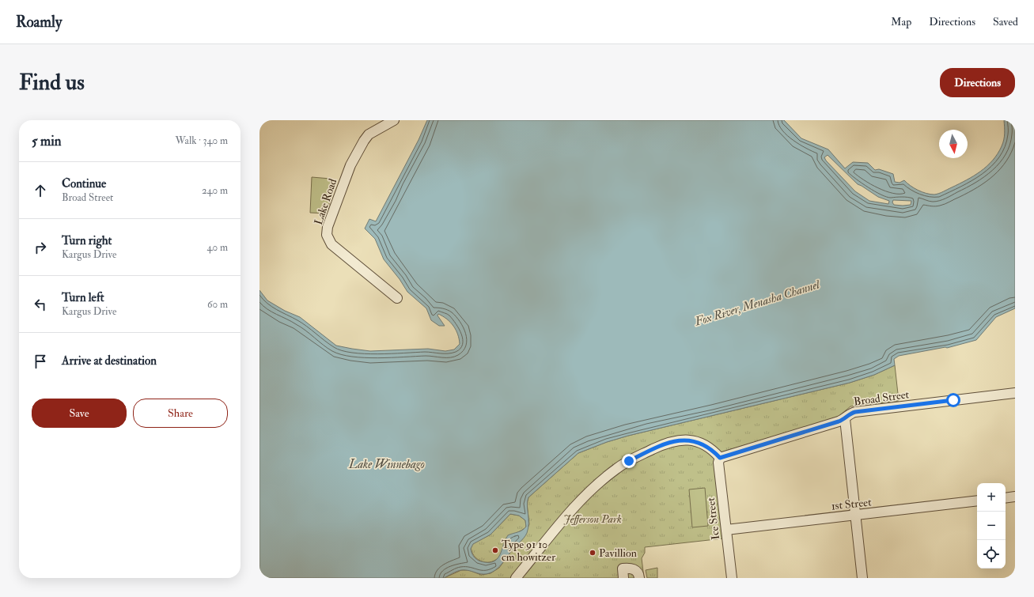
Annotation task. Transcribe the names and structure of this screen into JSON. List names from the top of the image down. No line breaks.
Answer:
{"streets":{"street":["Lake Road","Broad Street","1st Street","Ice Street"]},"crossings":[["Broad Street","Ice Street"],["1st Street","Ice Street"]],"water":["Fox River, Menasha Channel","Lake Winnebago"],"parks":["Jefferson Park"],"places":["Type 91 10 cm howitzer","Pavillion"],"north":"bottom","page":{"header":"Roamly","nav":["Map","Directions","Saved"],"buttons":["Directions",["Save","Share"]],"title":"Find us","heading":["5 min","Walk · 340 m"],"list":[["Continue","Broad Street","240 m"],["Turn right","Kargus Drive","40 m"],["Turn left","Kargus Drive","60 m"],"Arrive at destination"],"map_buttons":["+","−"]}}
